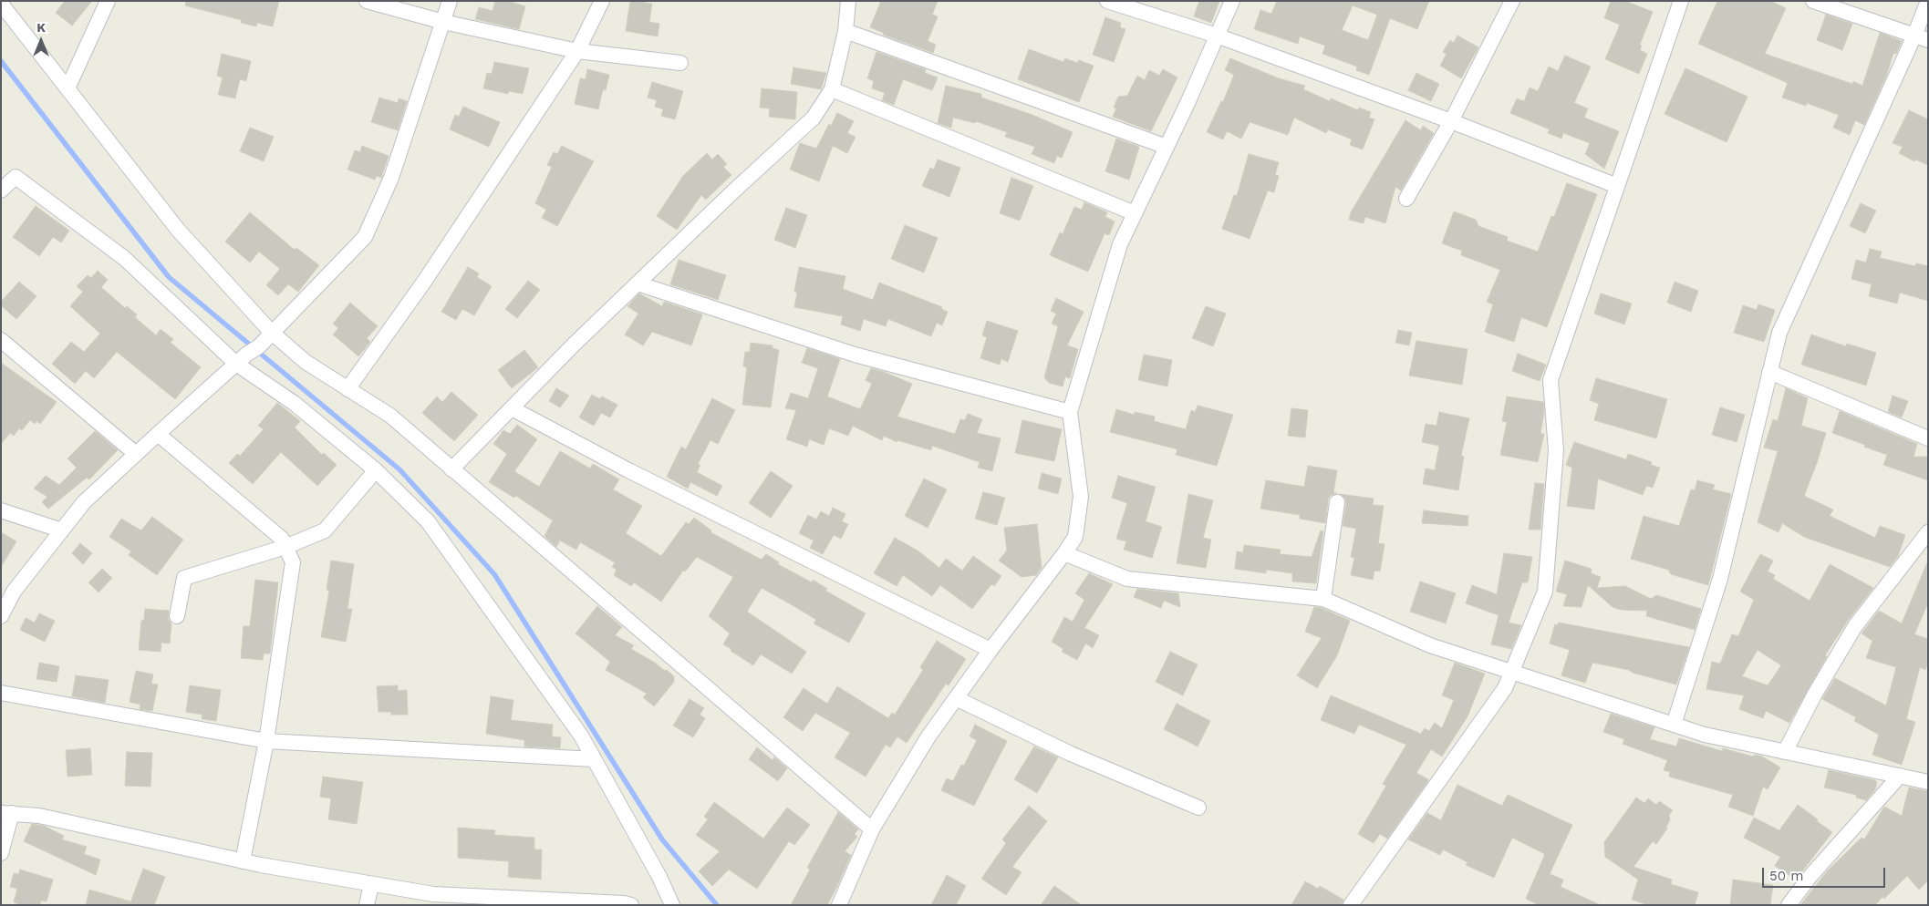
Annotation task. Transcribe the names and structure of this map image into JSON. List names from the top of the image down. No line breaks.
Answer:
{"scale_bar":"50 m","north":"top"}
